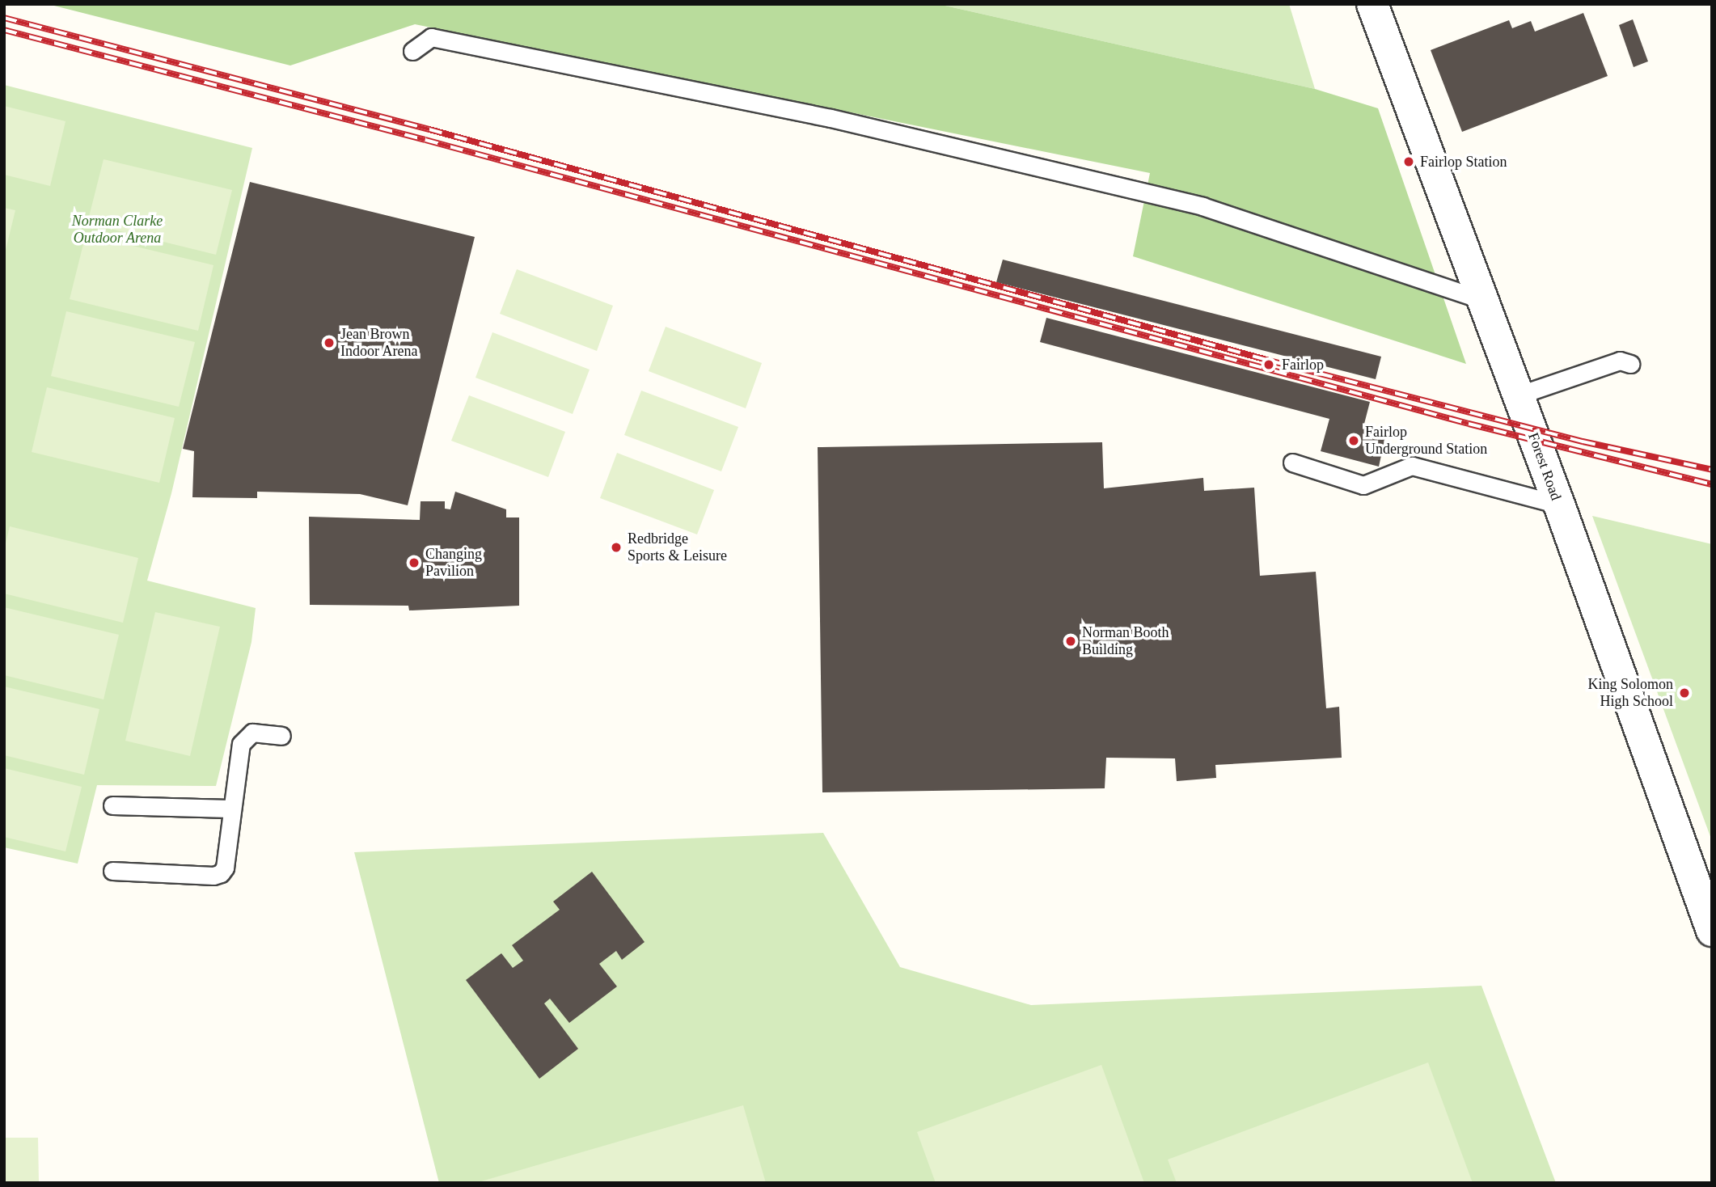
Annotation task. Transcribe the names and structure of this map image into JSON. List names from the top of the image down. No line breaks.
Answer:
{"streets":{"street":["Forest Road"]},"parks":["Norman Clarke Outdoor Arena"],"places":["Fairlop Station","Jean Brown Indoor Arena","Fairlop","Fairlop Underground Station","Redbridge Sports & Leisure","Changing Pavilion","Norman Booth Building","King Solomon High School"]}
